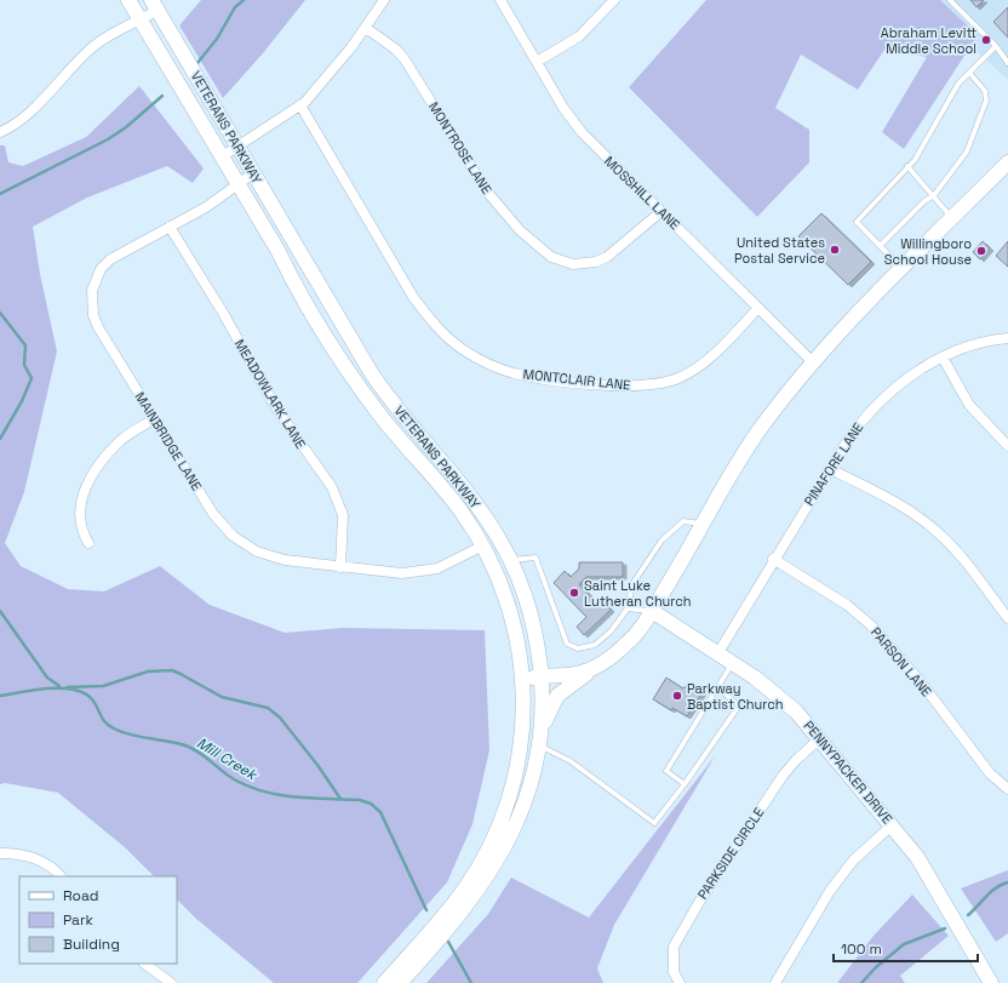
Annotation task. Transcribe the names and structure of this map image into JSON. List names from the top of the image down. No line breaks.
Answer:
{"streets":{"main road":["VETERANS PARKWAY","PENNYPACKER DRIVE"],"street":["MONTROSE LANE","MOSSHILL LANE","MONTCLAIR LANE","MEADOWLARK LANE","MAINBRIDGE LANE","PINAFORE LANE","PARSON LANE","PARKSIDE CIRCLE"]},"crossings":[["VETERANS PARKWAY","MAINBRIDGE LANE"],["MONTROSE LANE","MOSSHILL LANE"],["MOSSHILL LANE","MONTCLAIR LANE"],["MEADOWLARK LANE","MAINBRIDGE LANE"],["PINAFORE LANE","PARSON LANE"],["PINAFORE LANE","PENNYPACKER DRIVE"],["PENNYPACKER DRIVE","PARKSIDE CIRCLE"]],"water":["Mill Creek"],"places":["Abraham Levitt Middle School","United States Postal Service","Willingboro School House","Saint Luke Lutheran Church","Parkway Baptist Church"],"legend":["Road","Park","Building"],"scale_bar":"100 m"}
